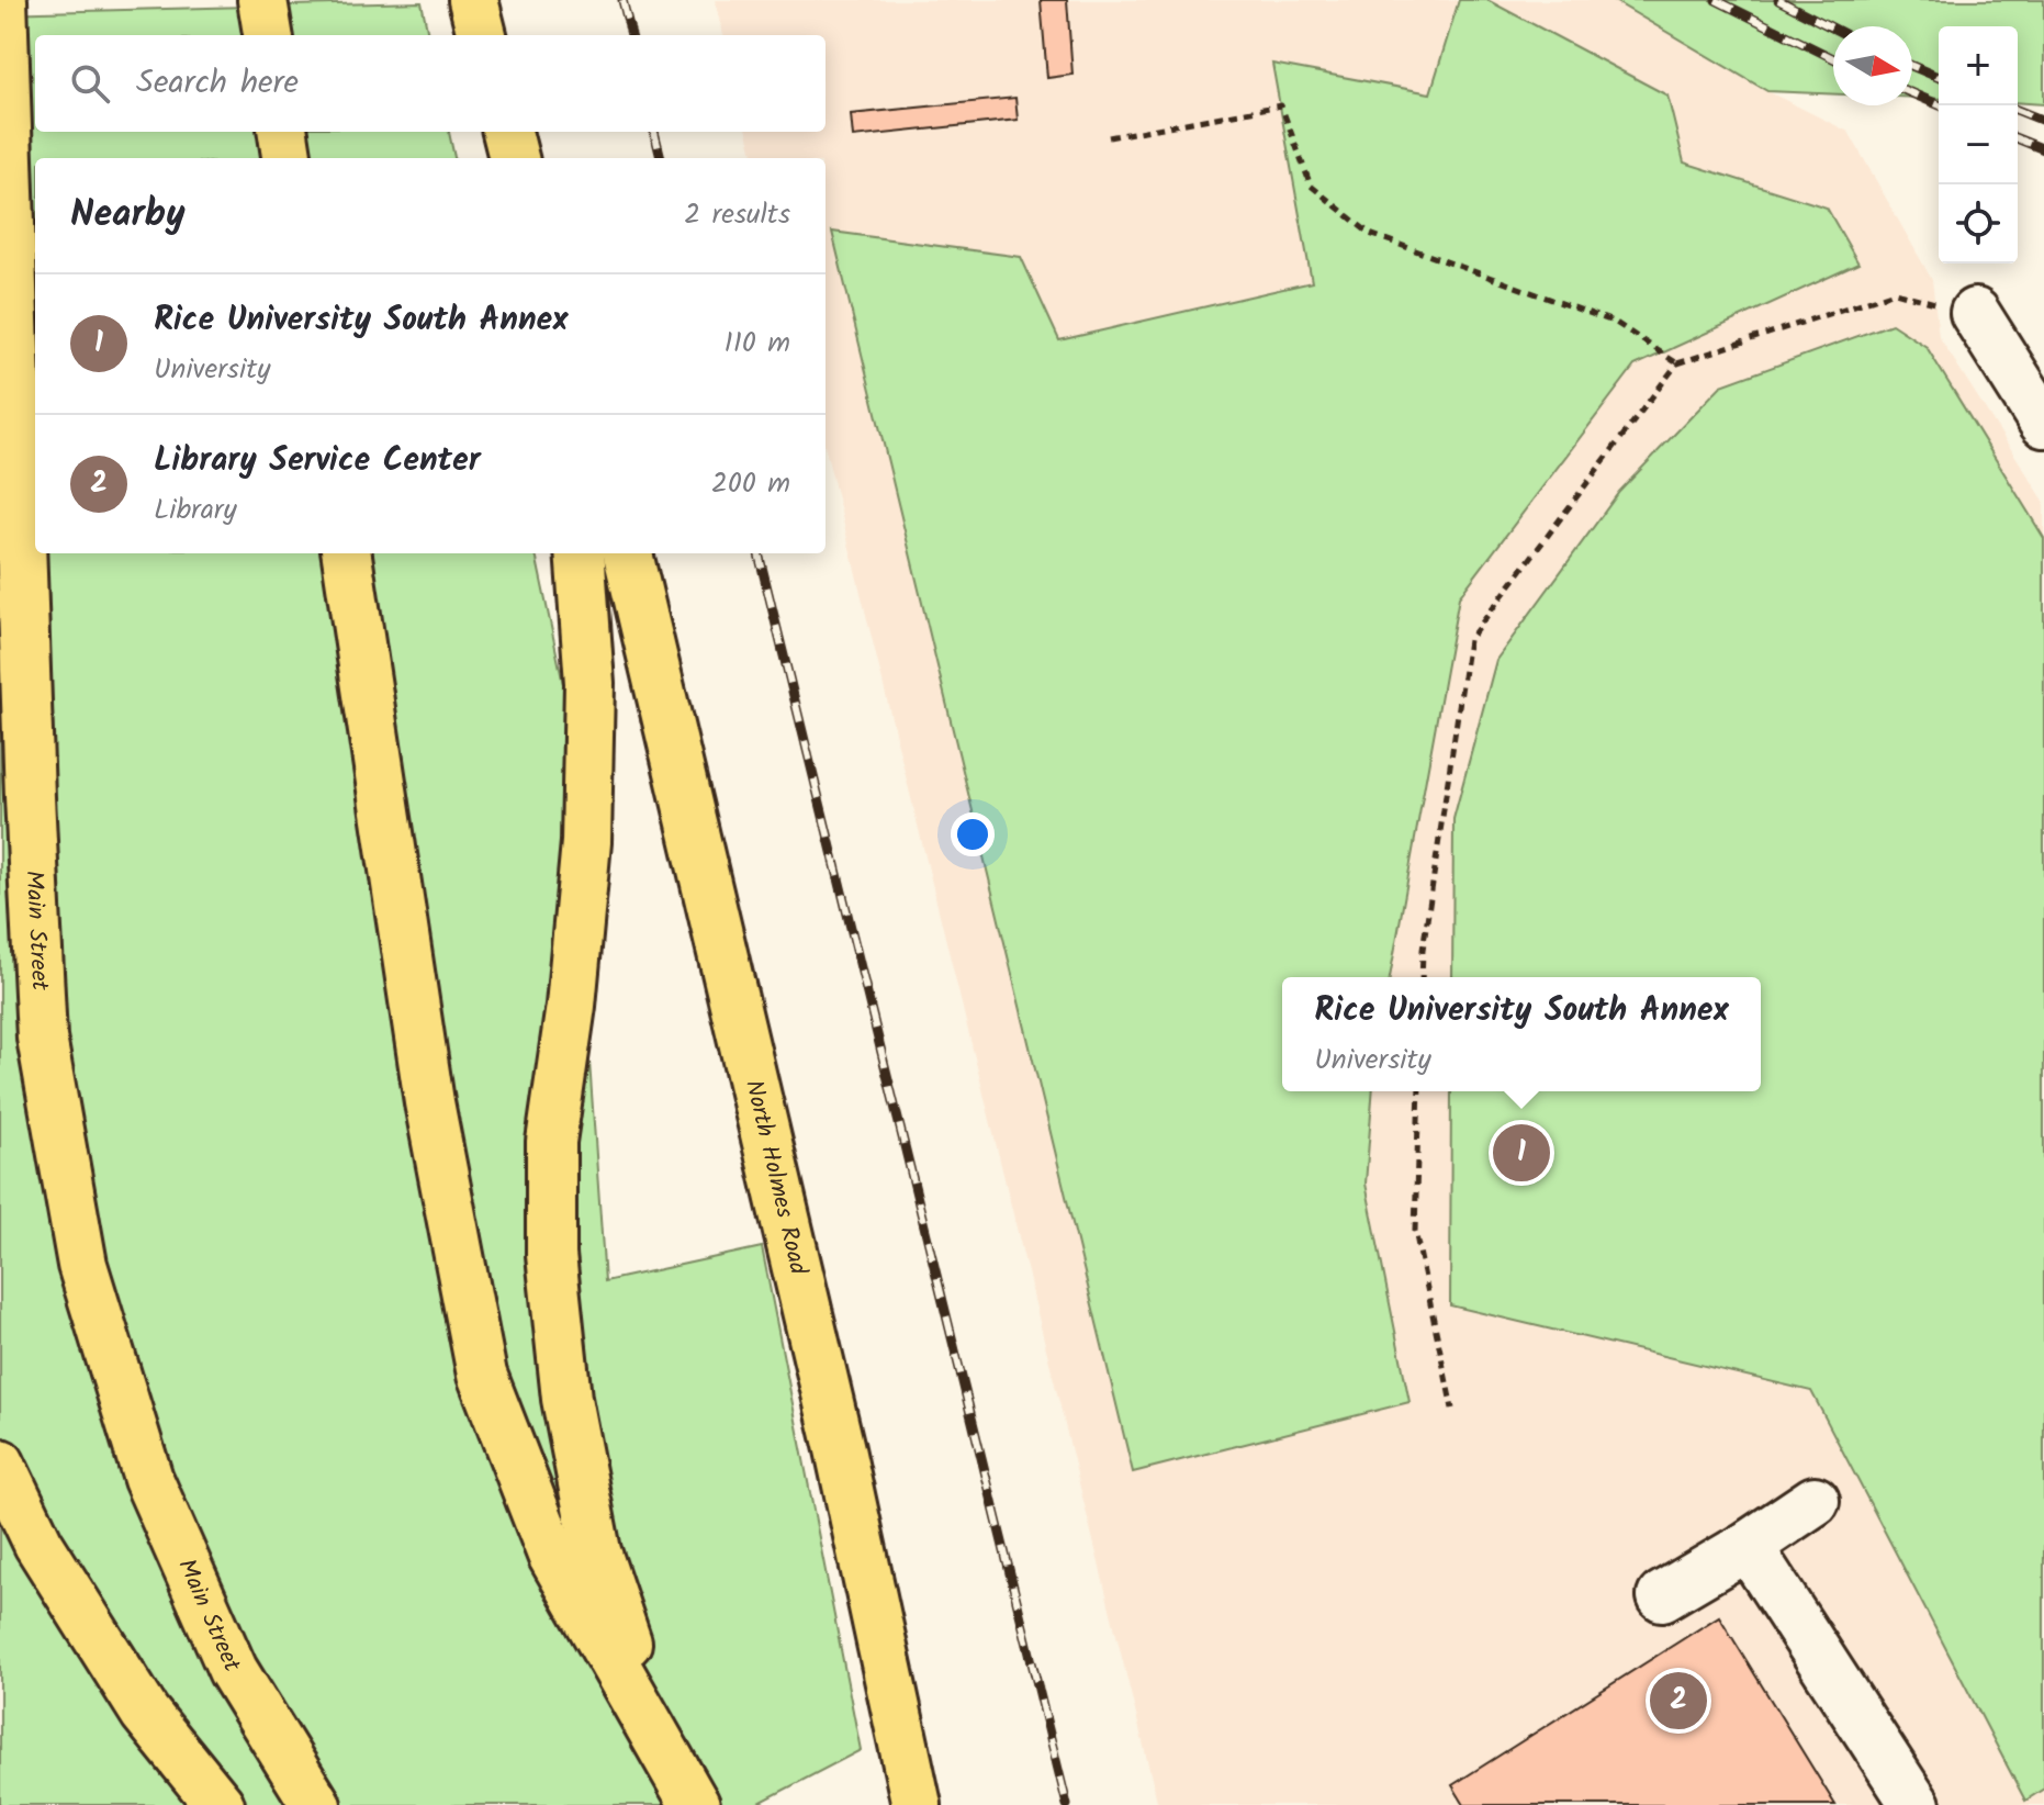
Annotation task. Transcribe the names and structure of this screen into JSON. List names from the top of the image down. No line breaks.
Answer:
{"streets":{"main road":["Main Street","North Holmes Road"]},"north":"right","page":{"map_buttons":["+","−"],"search":"Search here","heading":["Nearby","2 results"],"list":[{"mark":"1","name":"Rice University South Annex","note":"University","value":"110 m"},{"mark":"2","name":"Library Service Center","note":"Library","value":"200 m"}],"popup":["Rice University South Annex","University"],"pins":["1","2"]}}
